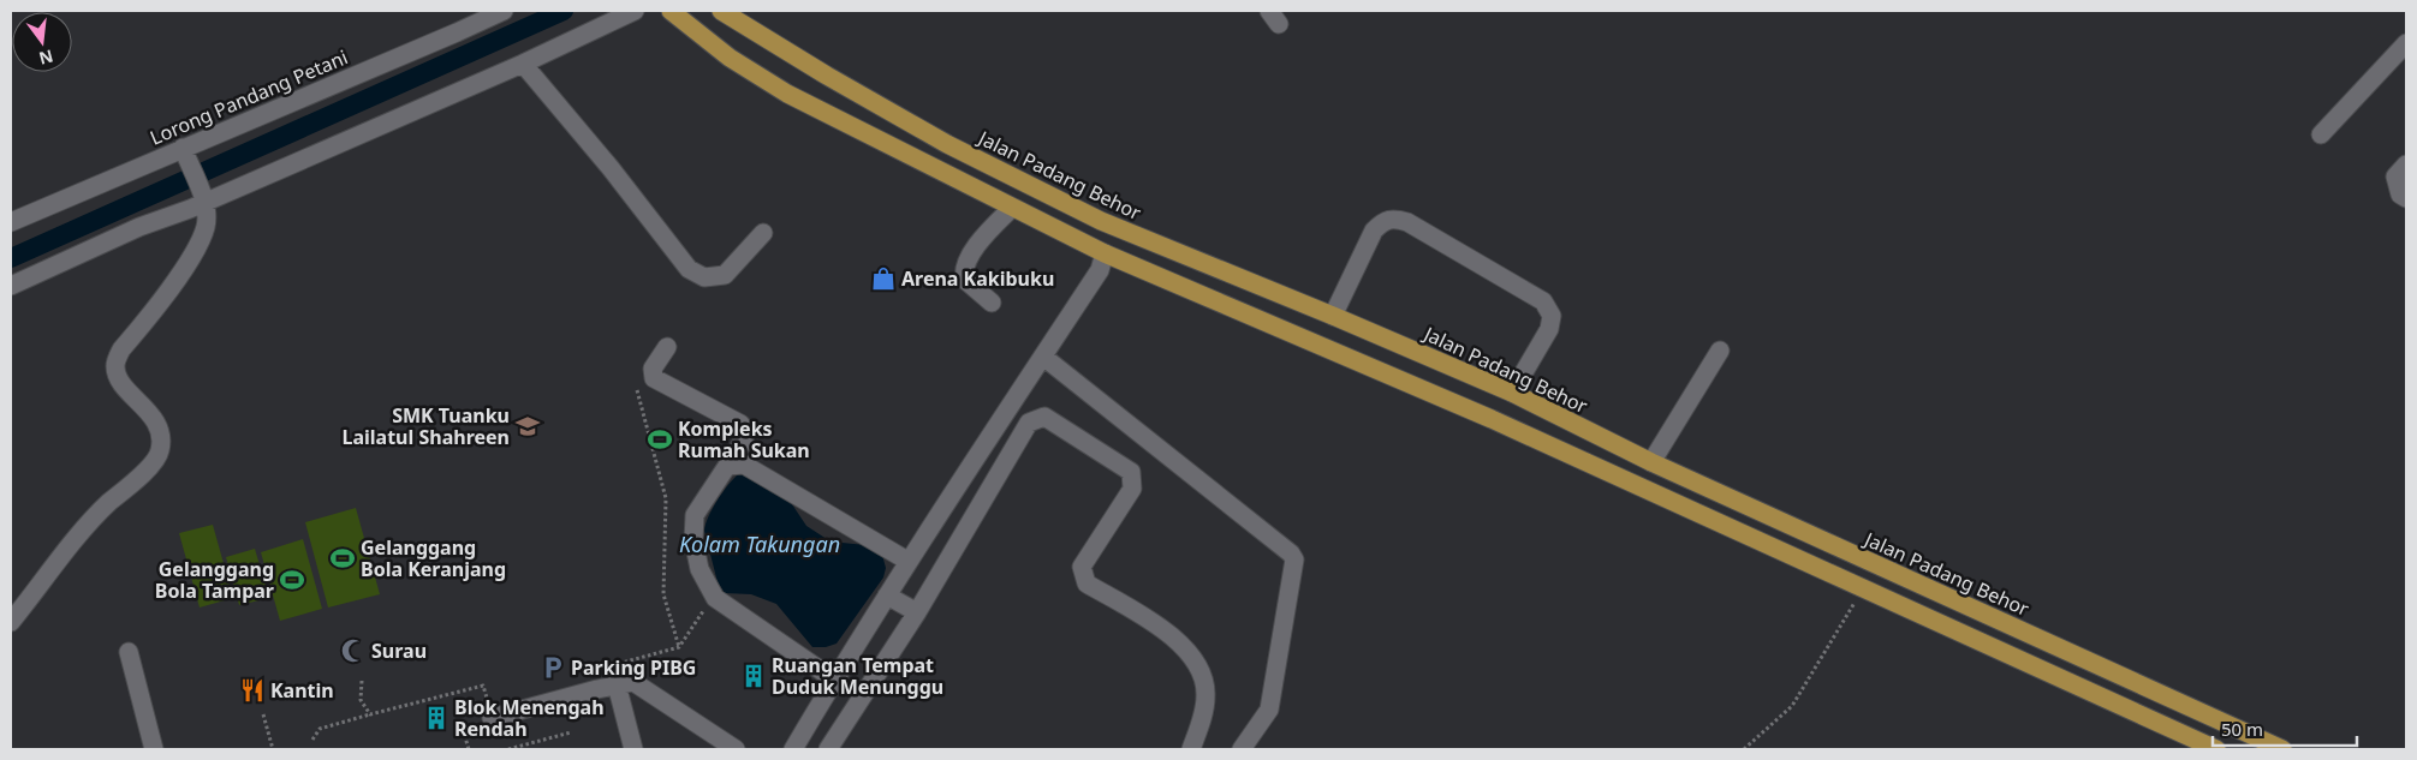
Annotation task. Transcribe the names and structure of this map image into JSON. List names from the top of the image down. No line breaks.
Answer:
{"streets":{"main road":["Jalan Padang Behor"],"street":["Lorong Pandang Petani"]},"water":["Kolam Takungan"],"places":{"shop":["Arena Kakibuku"],"school or university":["SMK Tuanku Lailatul Shahreen"],"sports":["Kompleks Rumah Sukan","Gelanggang Bola Keranjang","Gelanggang Bola Tampar"],"mosque":["Surau"],"parking":["Parking PIBG"],"building":["Ruangan Tempat Duduk Menunggu","Blok Menengah Rendah"],"restaurant":["Kantin"]},"scale_bar":"50 m","north":"bottom"}
